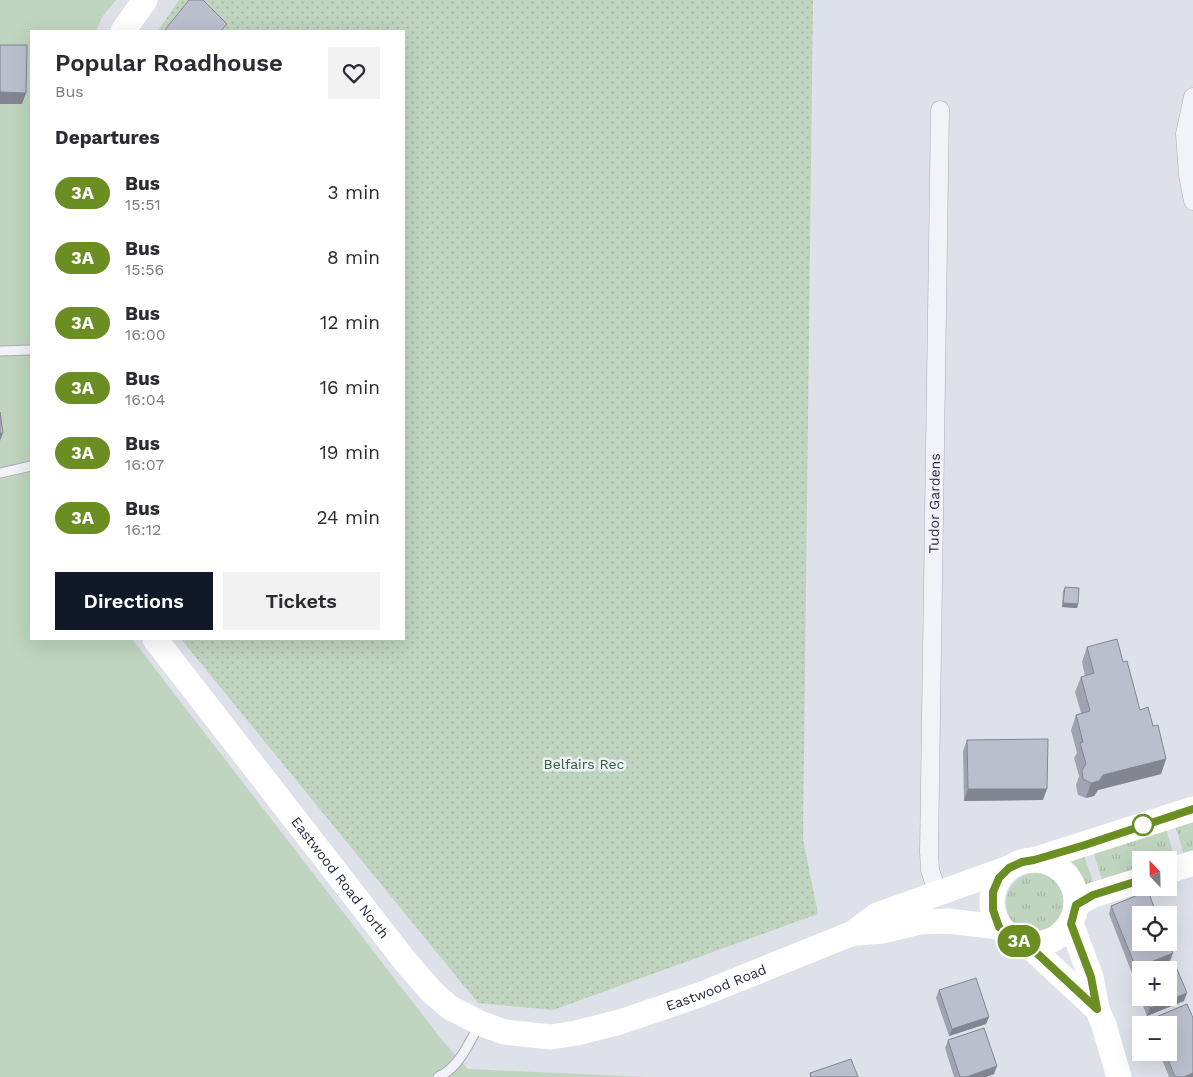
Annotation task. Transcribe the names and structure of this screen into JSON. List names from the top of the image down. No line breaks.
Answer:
{"streets":{"street":["Tudor Gardens","Eastwood Road North","Eastwood Road"]},"crossings":[["Tudor Gardens","Eastwood Road"],["Eastwood Road North","Eastwood Road"]],"parks":["Belfairs Rec"],"lines":["bus line 3A"],"north":"top","page":{"on_map":"3A","heading":[["Popular Roadhouse","Bus"],"Departures"],"list":[{"mark":"3A","name":"Bus","note":"15:51","value":"3 min"},{"mark":"3A","name":"Bus","note":"15:56","value":"8 min"},{"mark":"3A","name":"Bus","note":"16:00","value":"12 min"},{"mark":"3A","name":"Bus","note":"16:04","value":"16 min"},{"mark":"3A","name":"Bus","note":"16:07","value":"19 min"},{"mark":"3A","name":"Bus","note":"16:12","value":"24 min"}],"buttons":["Directions","Tickets"],"map_buttons":["+","−"]}}
